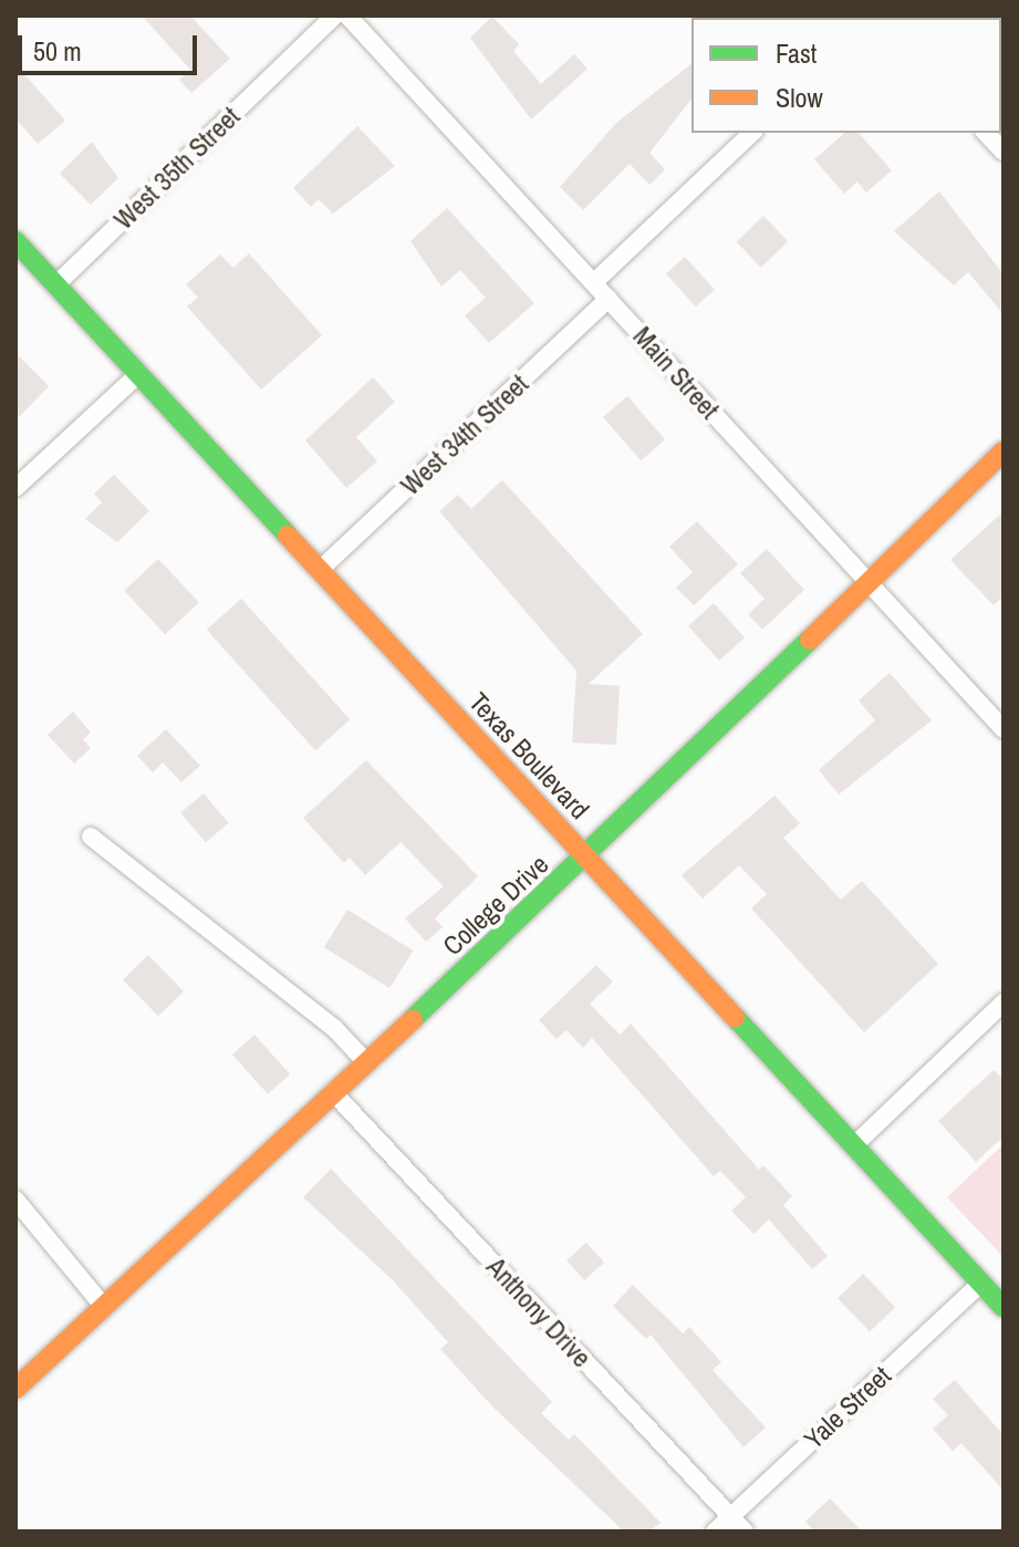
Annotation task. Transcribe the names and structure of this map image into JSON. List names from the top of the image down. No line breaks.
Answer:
{"streets":{"main road":["Texas Boulevard","College Drive"],"street":["West 35th Street","Main Street","West 34th Street","Anthony Drive","Yale Street"]},"crossings":[["West 35th Street","Texas Boulevard"],["Main Street","West 34th Street"],["Main Street","College Drive"],["West 34th Street","Texas Boulevard"],["Texas Boulevard","College Drive"],["Texas Boulevard","Yale Street"],["College Drive","Anthony Drive"],["Anthony Drive","Yale Street"]],"legend":["Fast","Slow"],"scale_bar":"50 m"}
